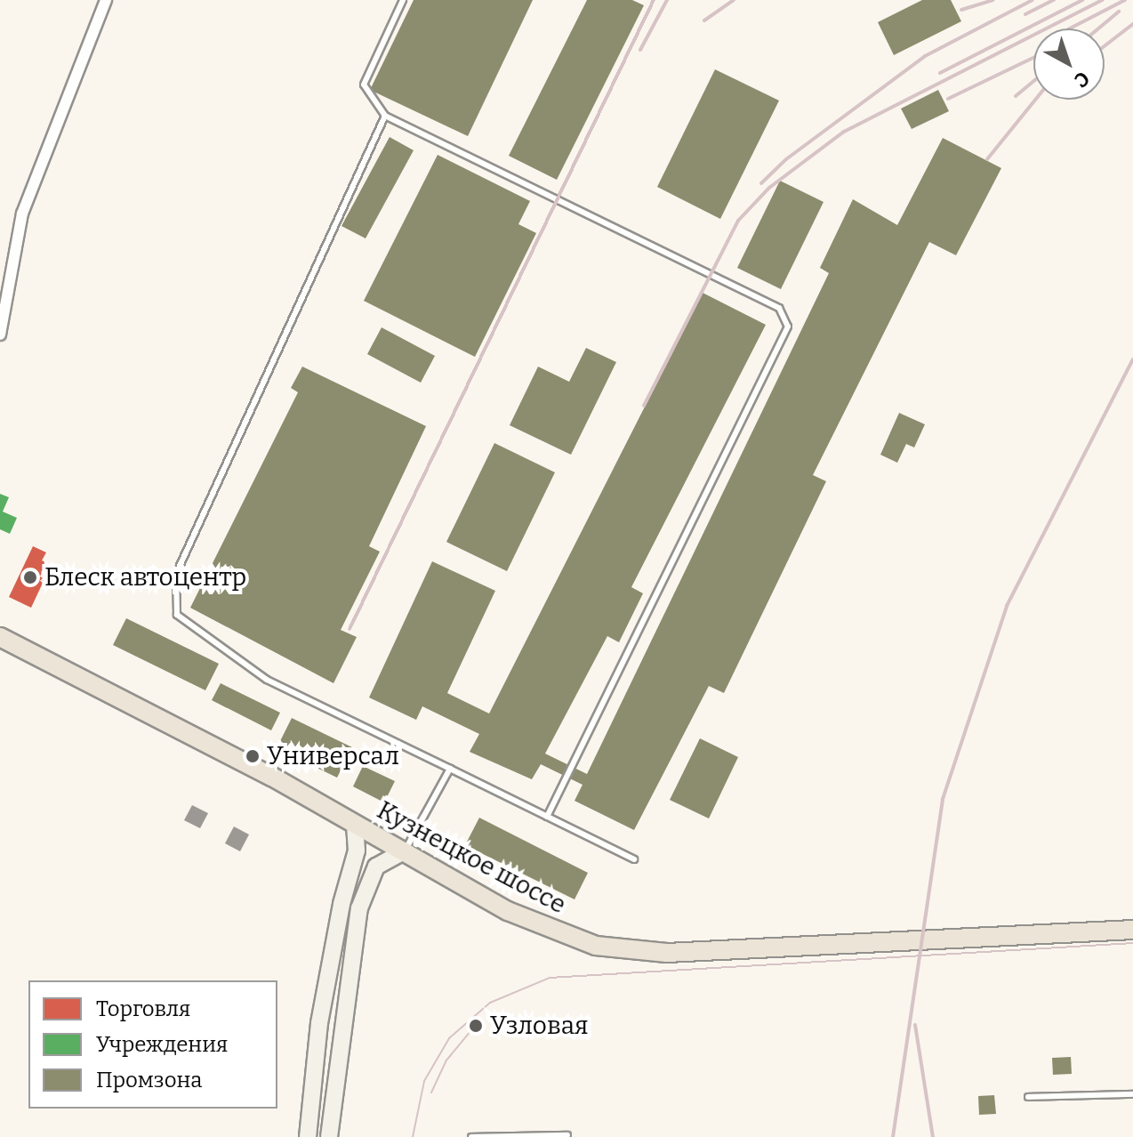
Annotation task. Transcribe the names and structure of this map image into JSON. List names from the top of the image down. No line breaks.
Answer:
{"streets":{"main road":["Кузнецкое шоссе"]},"places":["Блеск автоцентр","Универсал","Узловая"],"legend":["Торговля","Учреждения","Промзона"],"north":"bottom right"}
